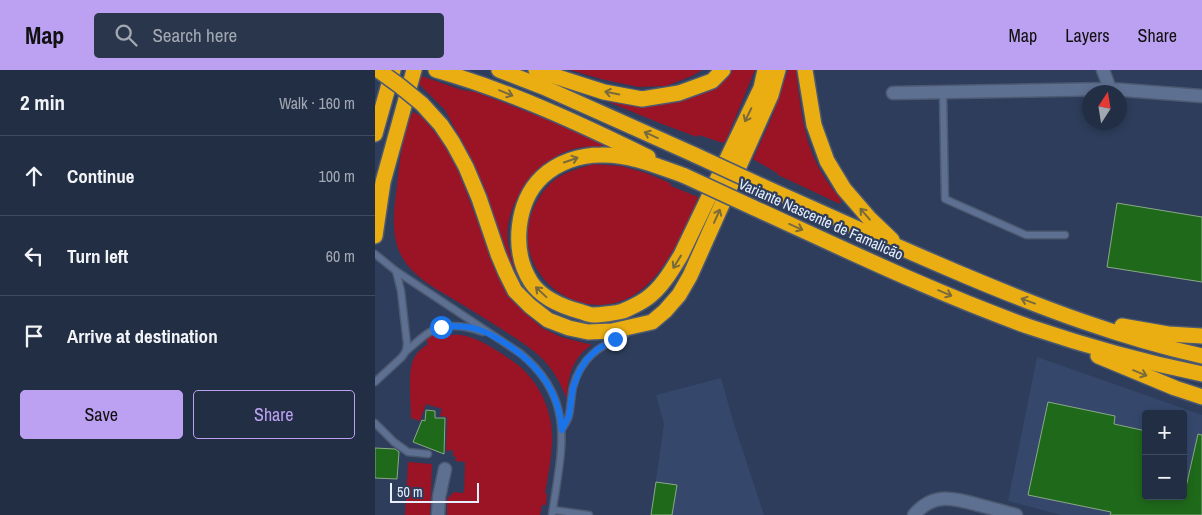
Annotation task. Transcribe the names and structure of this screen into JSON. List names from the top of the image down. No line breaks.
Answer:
{"streets":{"highway":["Variante Nascente de Famalicão"]},"scale_bar":"50 m","north":"top","page":{"header":"Map","search":"Search here","nav":["Map","Layers","Share"],"heading":["2 min","Walk · 160 m"],"list":[["Continue","100 m"],["Turn left","60 m"],"Arrive at destination"],"buttons":["Save","Share"],"map_buttons":["+","−"],"scale":"50 m"}}
